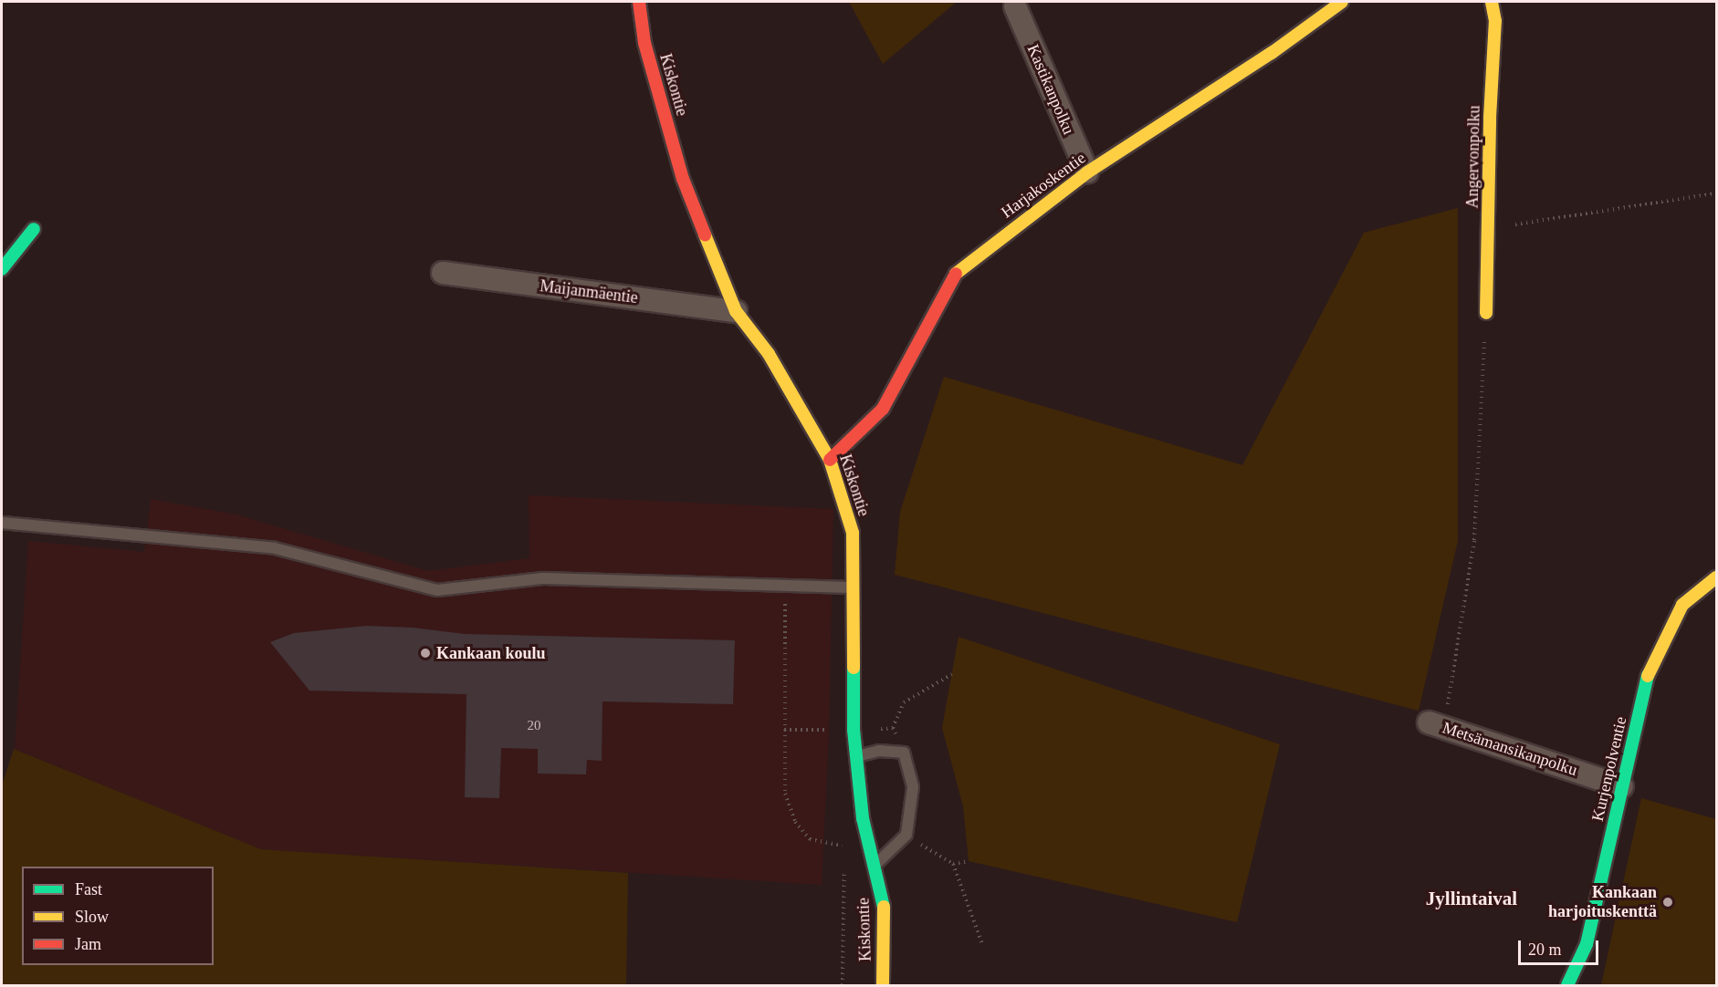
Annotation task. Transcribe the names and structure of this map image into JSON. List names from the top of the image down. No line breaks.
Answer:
{"streets":{"street":["Kiskontie","Kastikanpolku","Angervonpolku","Harjakoskentie","Maijanmäentie","Metsämansikanpolku","Kurjenpolventie"]},"crossings":[["Kiskontie","Harjakoskentie"],["Kiskontie","Maijanmäentie"],["Kastikanpolku","Harjakoskentie"],["Metsämansikanpolku","Kurjenpolventie"]],"districts":["Jyllintaival"],"places":["Kankaan koulu","Kankaan harjoituskenttä"],"house_numbers":["20"],"legend":["Fast","Slow","Jam"],"scale_bar":"20 m"}
